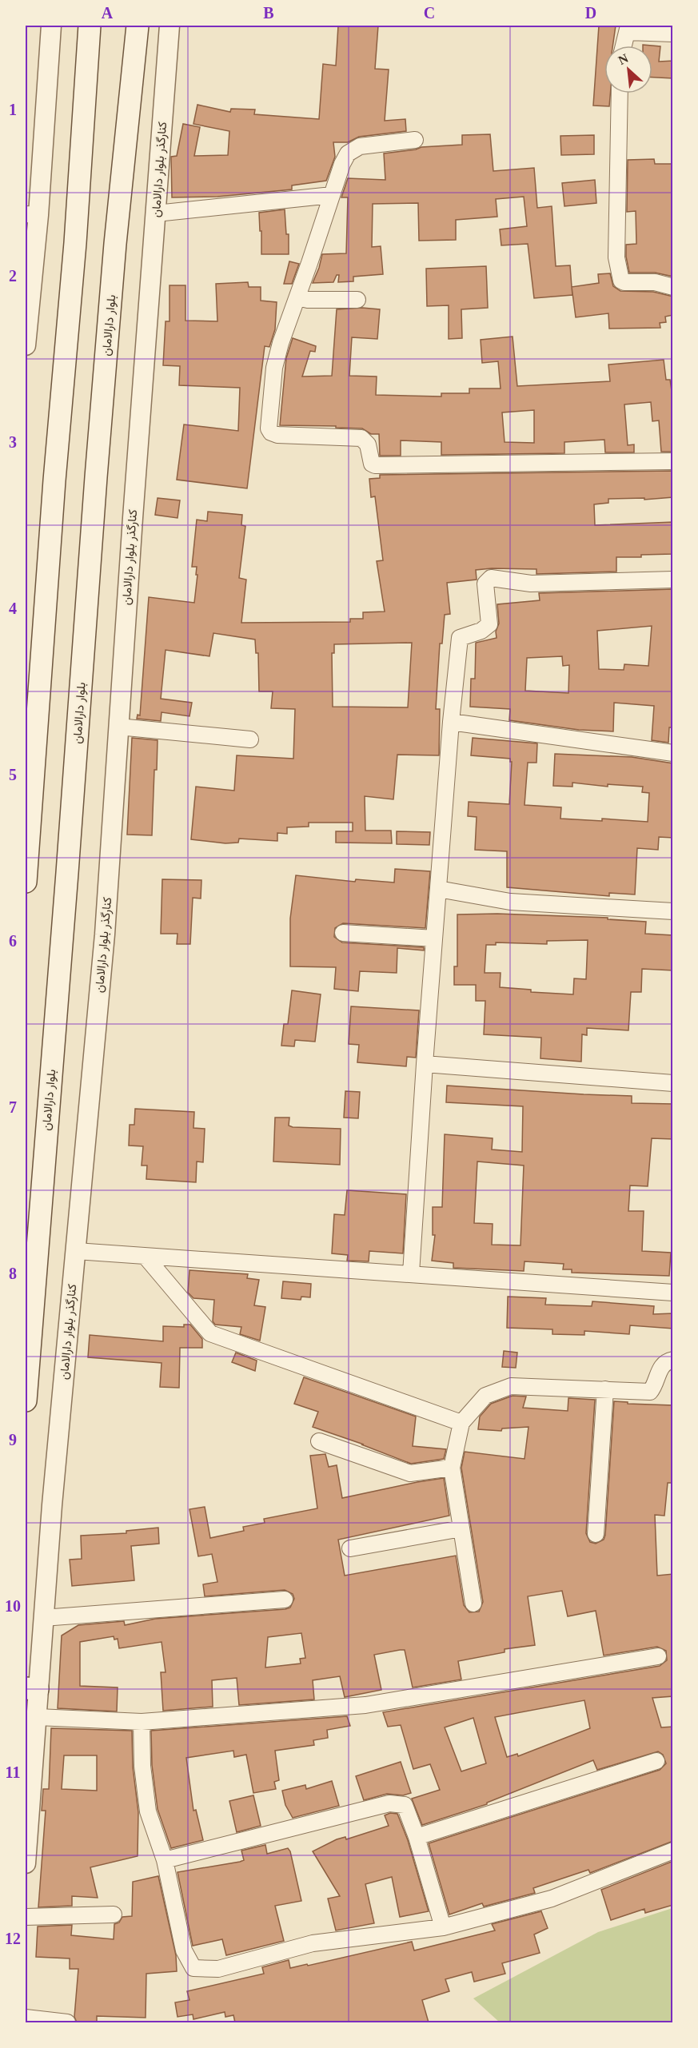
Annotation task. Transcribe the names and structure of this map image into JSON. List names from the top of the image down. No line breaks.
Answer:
{"streets":{"main road":["بلوار دارالامان"],"street":["کنارگذر بلوار دارالامان"]},"north":"top left","grid":{"columns":["A","B","C","D"],"rows":["1","2","3","4","5","6","7","8","9","10","11","12"]}}
